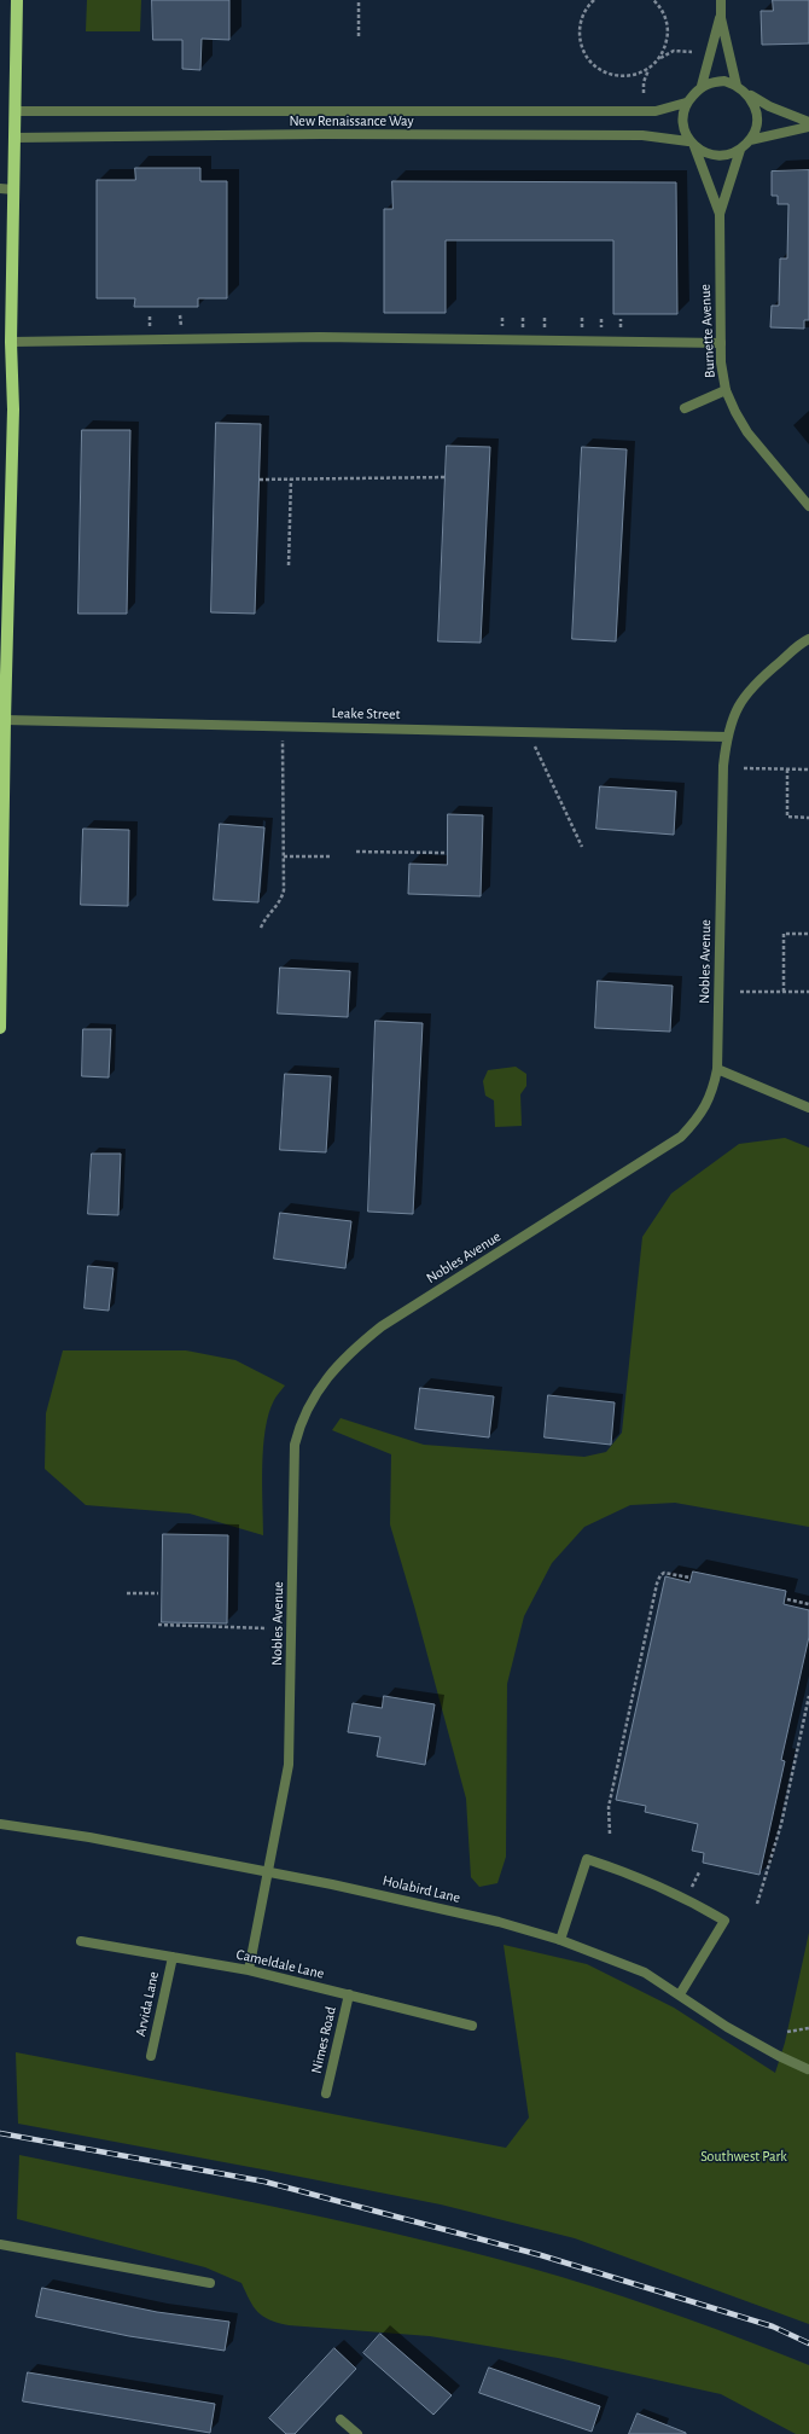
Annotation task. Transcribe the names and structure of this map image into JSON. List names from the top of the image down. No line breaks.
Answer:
{"streets":{"street":["New Renaissance Way","Burnette Avenue","Leake Street","Nobles Avenue","Holabird Lane","Cameldale Lane","Arvida Lane","Nimes Road"]},"crossings":[["New Renaissance Way","Burnette Avenue"],["Leake Street","Nobles Avenue"],["Nobles Avenue","Holabird Lane"],["Nobles Avenue","Cameldale Lane"],["Cameldale Lane","Arvida Lane"],["Cameldale Lane","Nimes Road"]],"parks":["Southwest Park"]}
